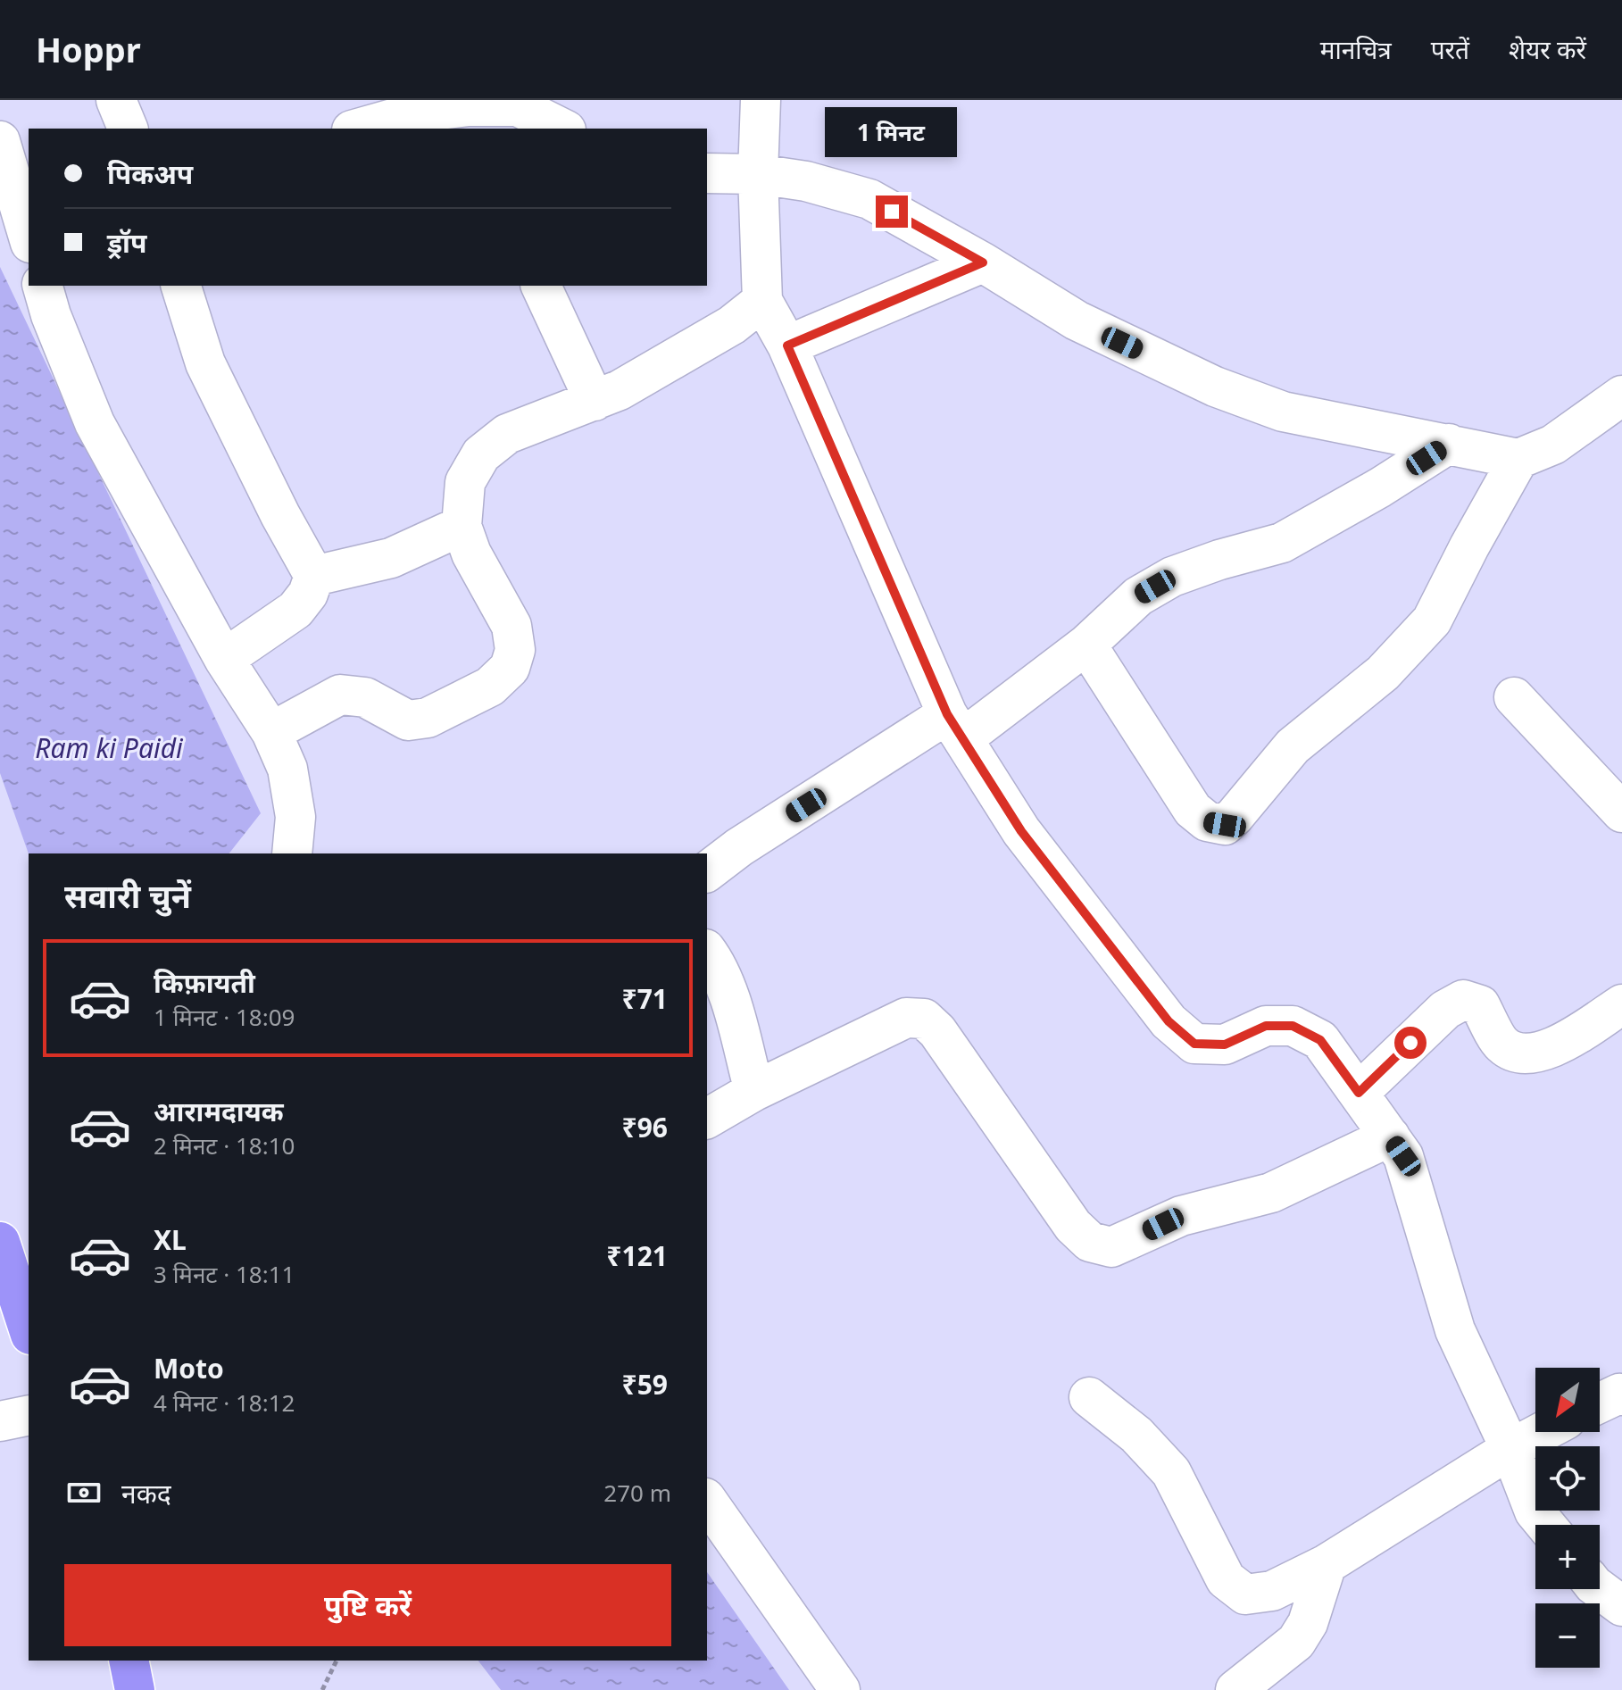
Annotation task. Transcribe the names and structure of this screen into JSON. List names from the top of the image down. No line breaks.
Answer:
{"water":["Ram ki Paidi"],"north":"bottom left","page":{"header":"Hoppr","nav":["मानचित्र","परतें","शेयर करें"],"bubble":"1 मिनट","banner":["पिकअप","ड्रॉप"],"heading":"सवारी चुनें","list":[{"name":"किफ़ायती","note":"1 मिनट · 18:09","value":"₹71"},{"name":"आरामदायक","note":"2 मिनट · 18:10","value":"₹96"},{"name":"XL","note":"3 मिनट · 18:11","value":"₹121"},{"name":"Moto","note":"4 मिनट · 18:12","value":"₹59"}],"map_buttons":["+","−"],"pay":["नकद","270 m"],"buttons":"पुष्टि करें"}}
